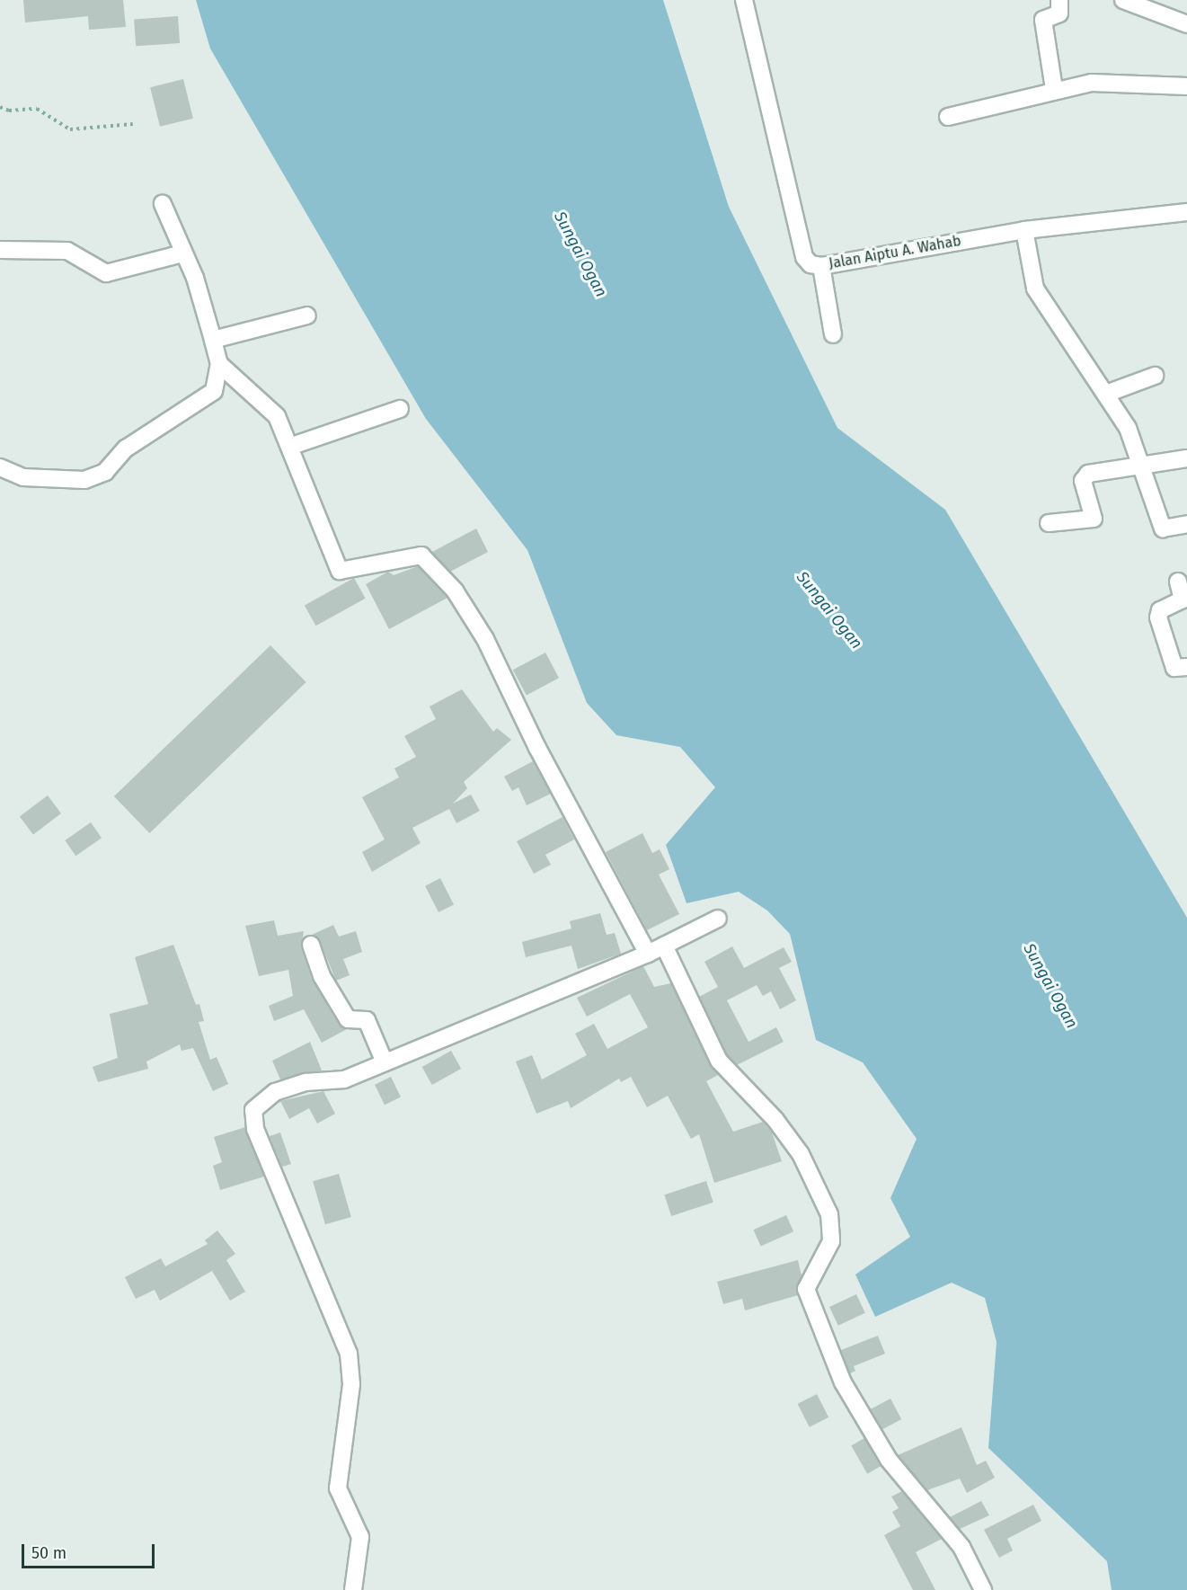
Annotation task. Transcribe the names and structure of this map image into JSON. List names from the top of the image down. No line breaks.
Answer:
{"streets":{"street":["Jalan Aiptu A. Wahab"]},"water":["Sungai Ogan"],"scale_bar":"50 m"}
